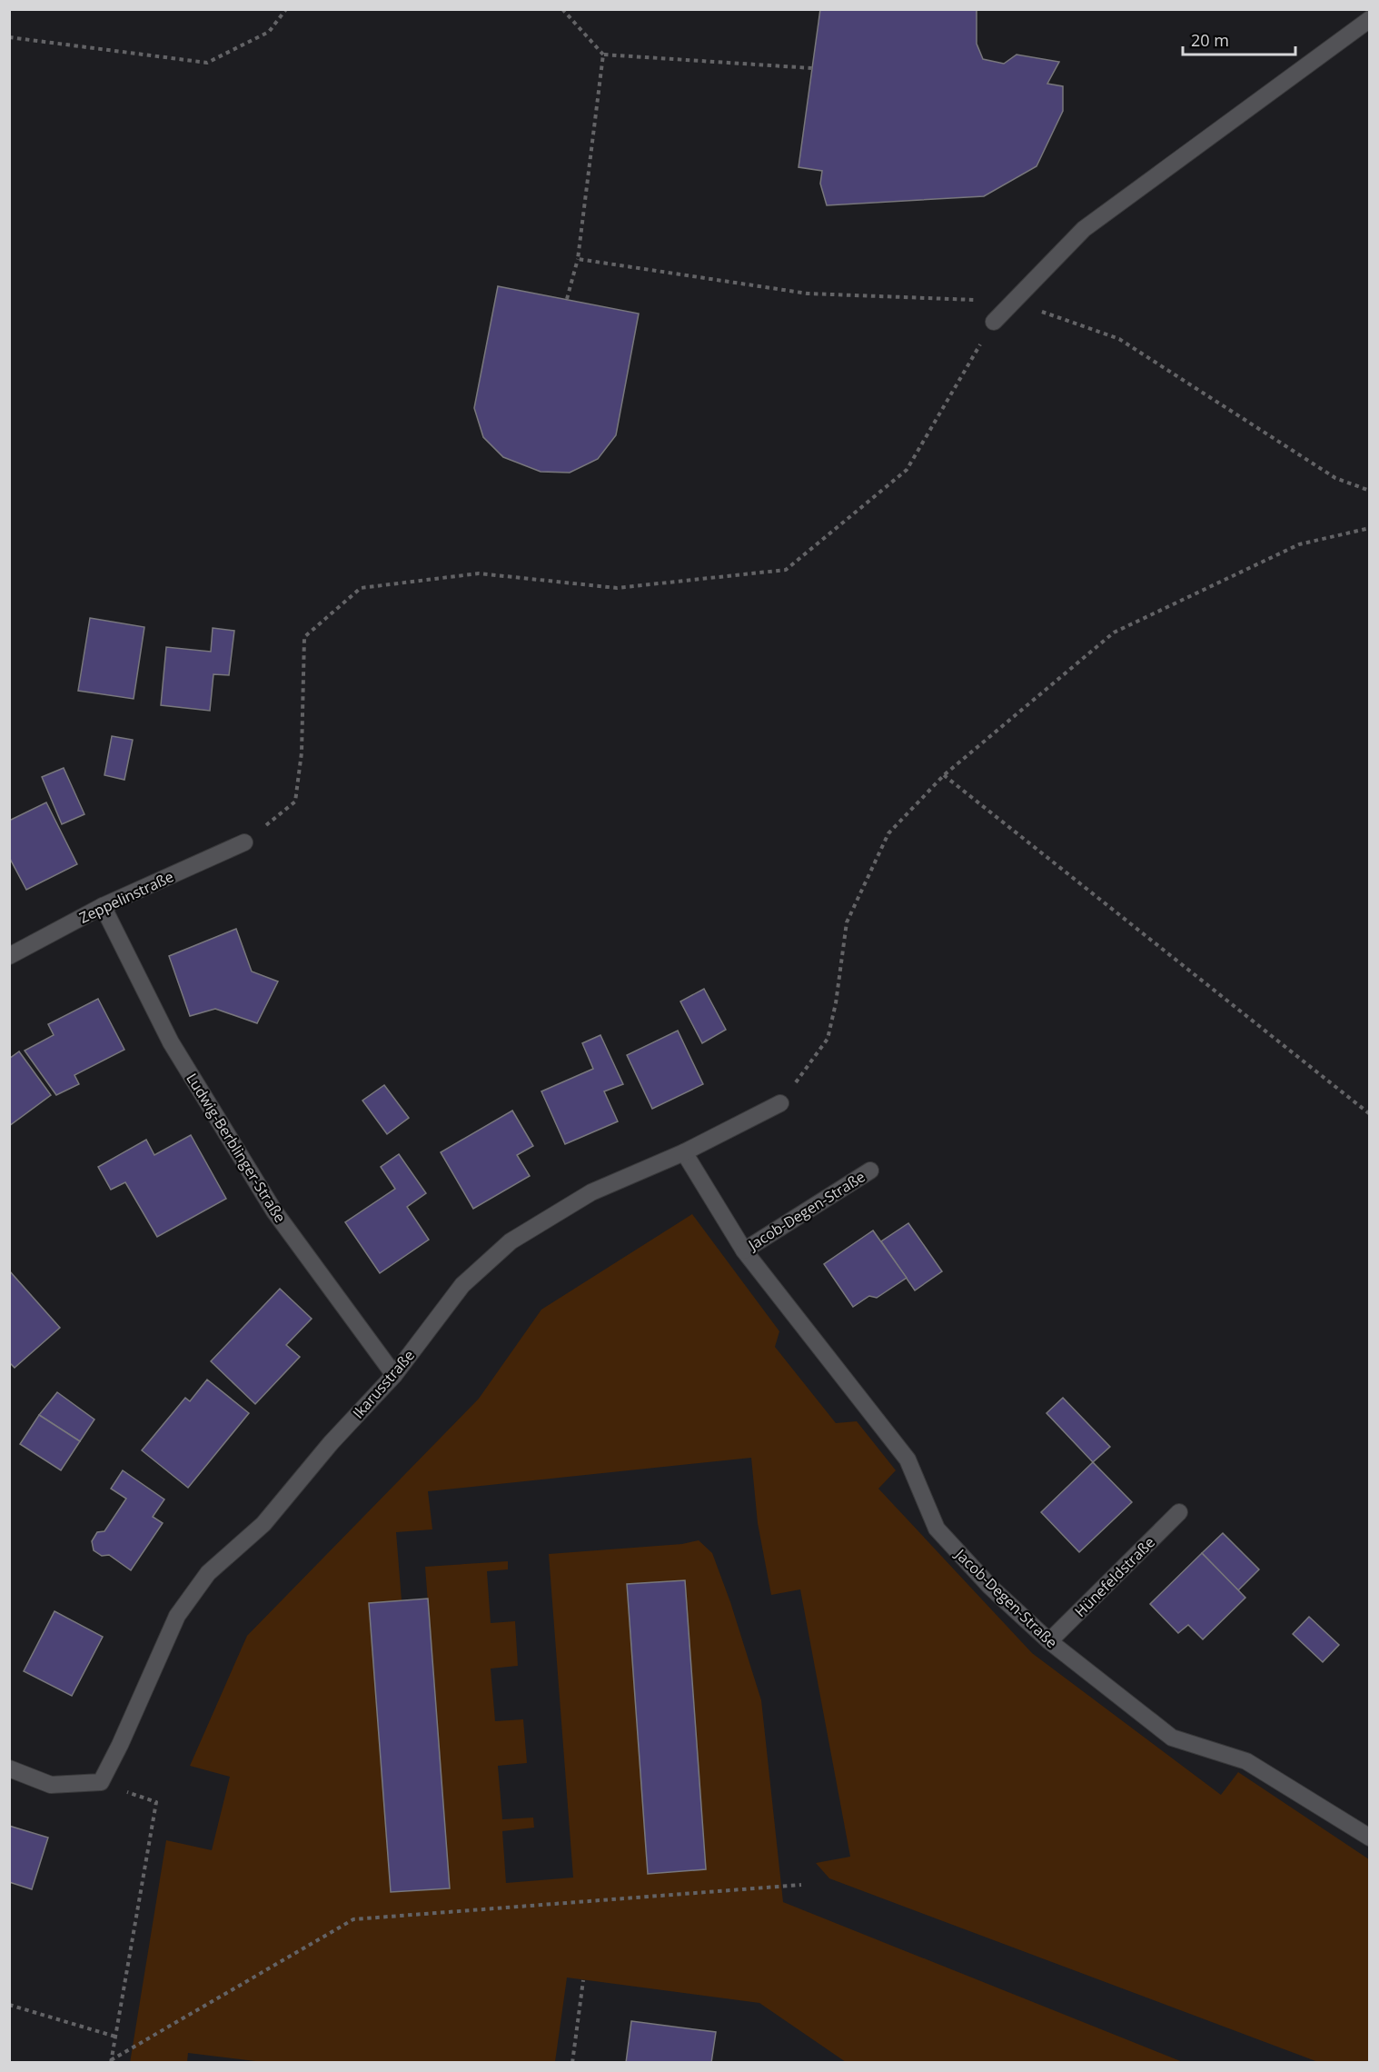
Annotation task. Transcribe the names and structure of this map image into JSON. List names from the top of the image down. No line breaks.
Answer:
{"streets":{"street":["Zeppelinstraße","Ludwig-Berblinger-Straße","Jacob-Degen-Straße","Ikarusstraße","Hünefeldstraße"]},"crossings":[["Zeppelinstraße","Ludwig-Berblinger-Straße"],["Ludwig-Berblinger-Straße","Ikarusstraße"],["Jacob-Degen-Straße","Ikarusstraße"],["Jacob-Degen-Straße","Hünefeldstraße"]],"scale_bar":"20 m"}
